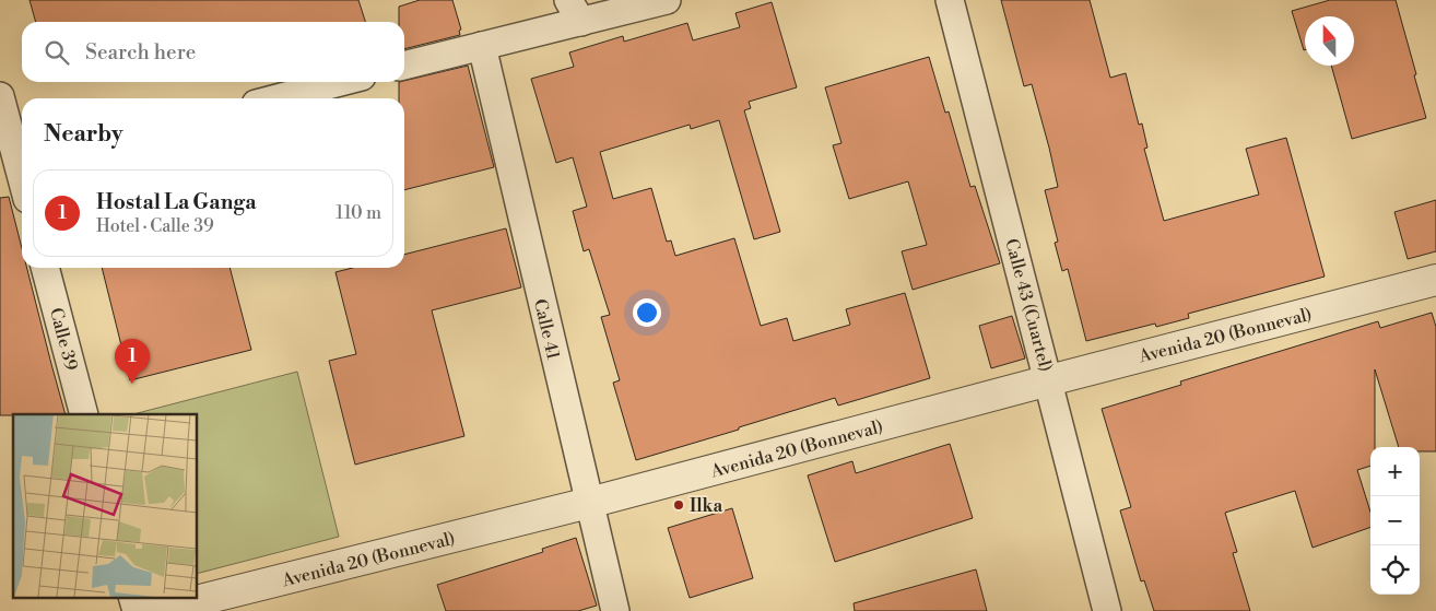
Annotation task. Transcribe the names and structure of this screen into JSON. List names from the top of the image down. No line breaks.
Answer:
{"streets":{"street":["Calle 43 (Cuartel)","Calle 41","Avenida 20 (Bonneval)","Calle 39"]},"crossings":[["Calle 43 (Cuartel)","Avenida 20 (Bonneval)"],["Calle 41","Avenida 20 (Bonneval)"]],"places":["Ilka"],"north":"top","page":{"search":"Search here","heading":"Nearby","list":[{"mark":"1","name":"Hostal La Ganga","note":"Hotel · Calle 39","value":"110 m"}],"pins":"1","map_buttons":["+","−"]}}
